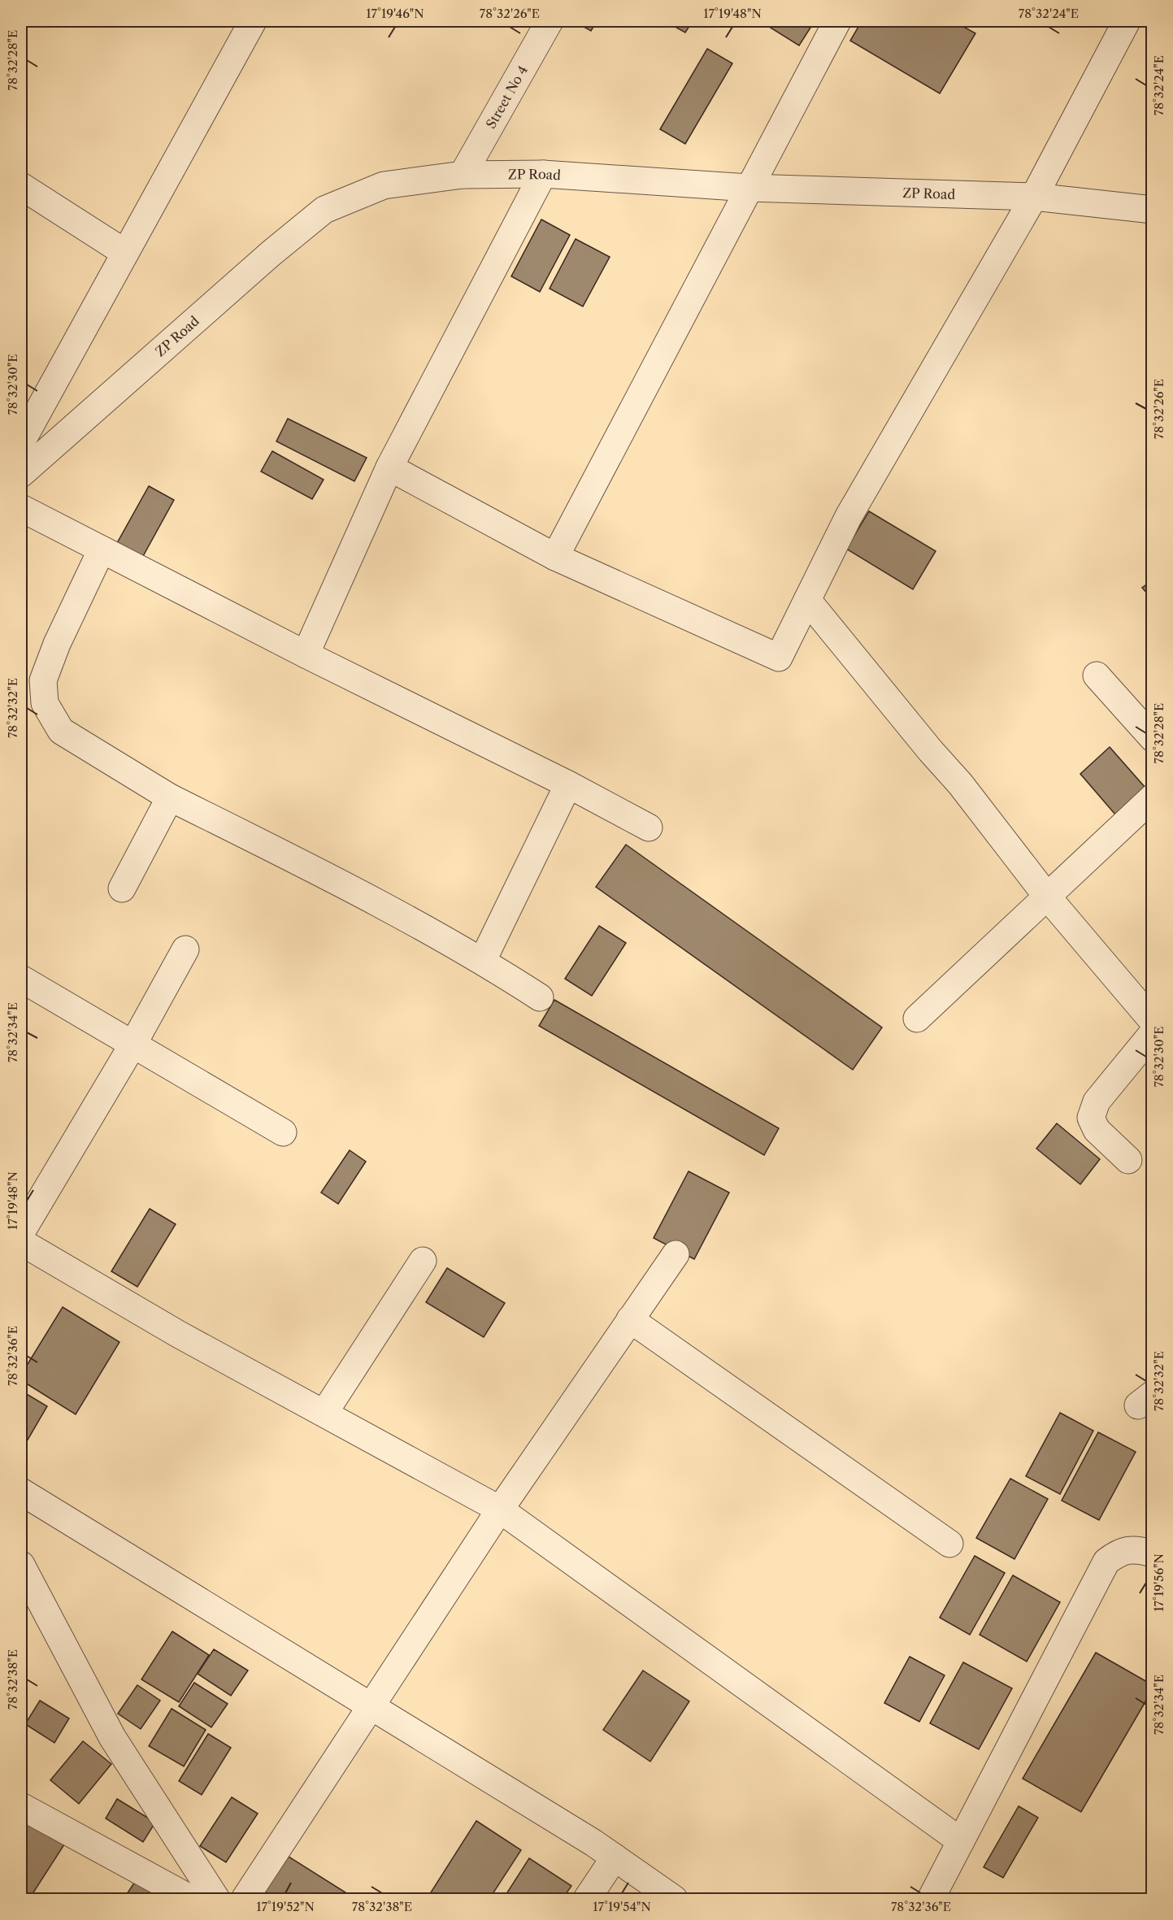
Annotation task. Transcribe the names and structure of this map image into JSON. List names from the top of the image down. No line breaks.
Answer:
{"streets":{"street":["Street No 4","ZP Road"]},"crossings":[["Street No 4","ZP Road"]],"coordinates":["17°19'46\"N","78°32'26\"E","17°19'48\"N","78°32'24\"E","78°32'28\"E","78°32'30\"E","78°32'32\"E","78°32'34\"E","78°32'36\"E","17°19'56\"N","78°32'38\"E","17°19'52\"N","17°19'54\"N"]}
